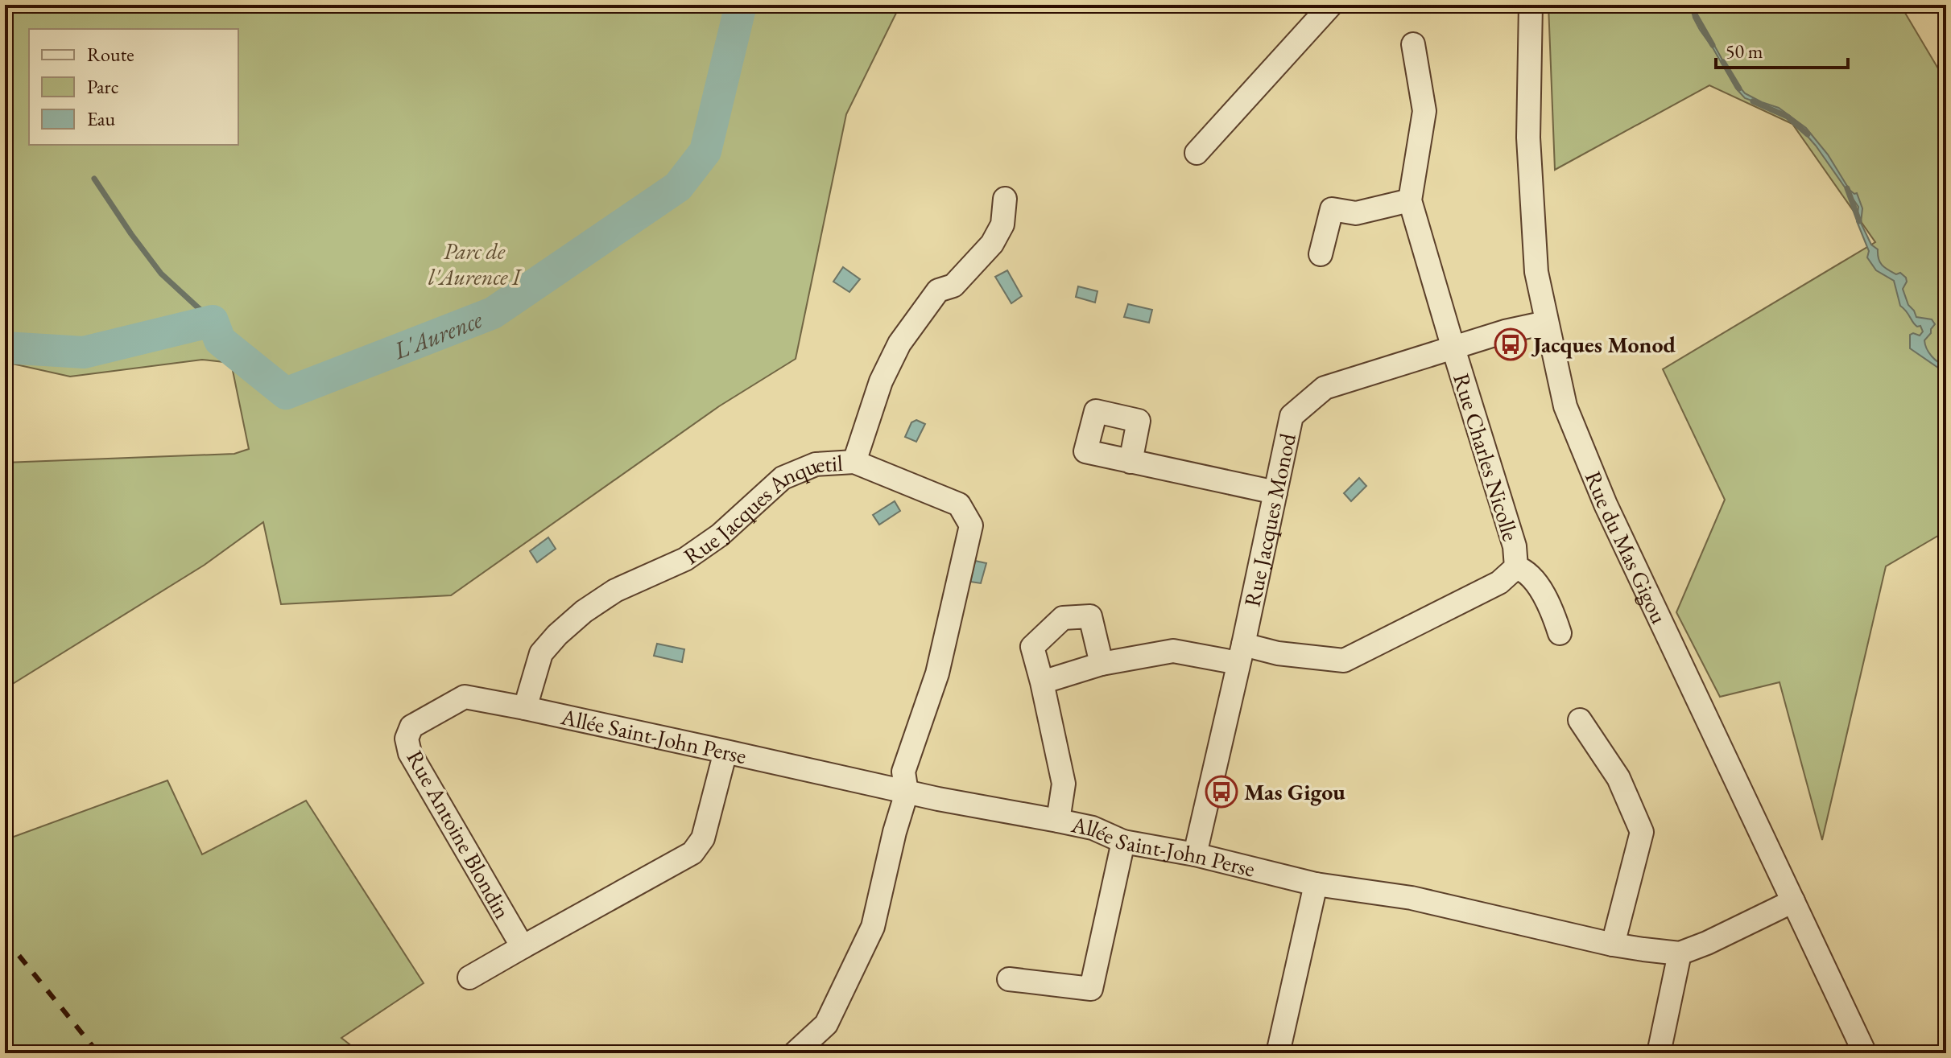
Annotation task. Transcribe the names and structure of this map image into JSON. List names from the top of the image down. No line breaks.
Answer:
{"streets":{"street":["Rue Charles Nicolle","Rue Jacques Anquetil","Rue Jacques Monod","Rue du Mas Gigou","Allée Saint-John Perse","Rue Antoine Blondin"]},"crossings":[["Rue Charles Nicolle","Rue Jacques Monod"],["Rue Jacques Anquetil","Allée Saint-John Perse"],["Rue Jacques Anquetil","Rue Antoine Blondin"],["Rue Jacques Monod","Rue du Mas Gigou"],["Rue Jacques Monod","Allée Saint-John Perse"],["Rue du Mas Gigou","Allée Saint-John Perse"],["Allée Saint-John Perse","Rue Antoine Blondin"]],"water":["L'Aurence"],"parks":["Parc de l'Aurence I"],"places":{"bus stop":["Jacques Monod","Mas Gigou"]},"legend":["Route","Parc","Eau"],"scale_bar":"50 m"}
